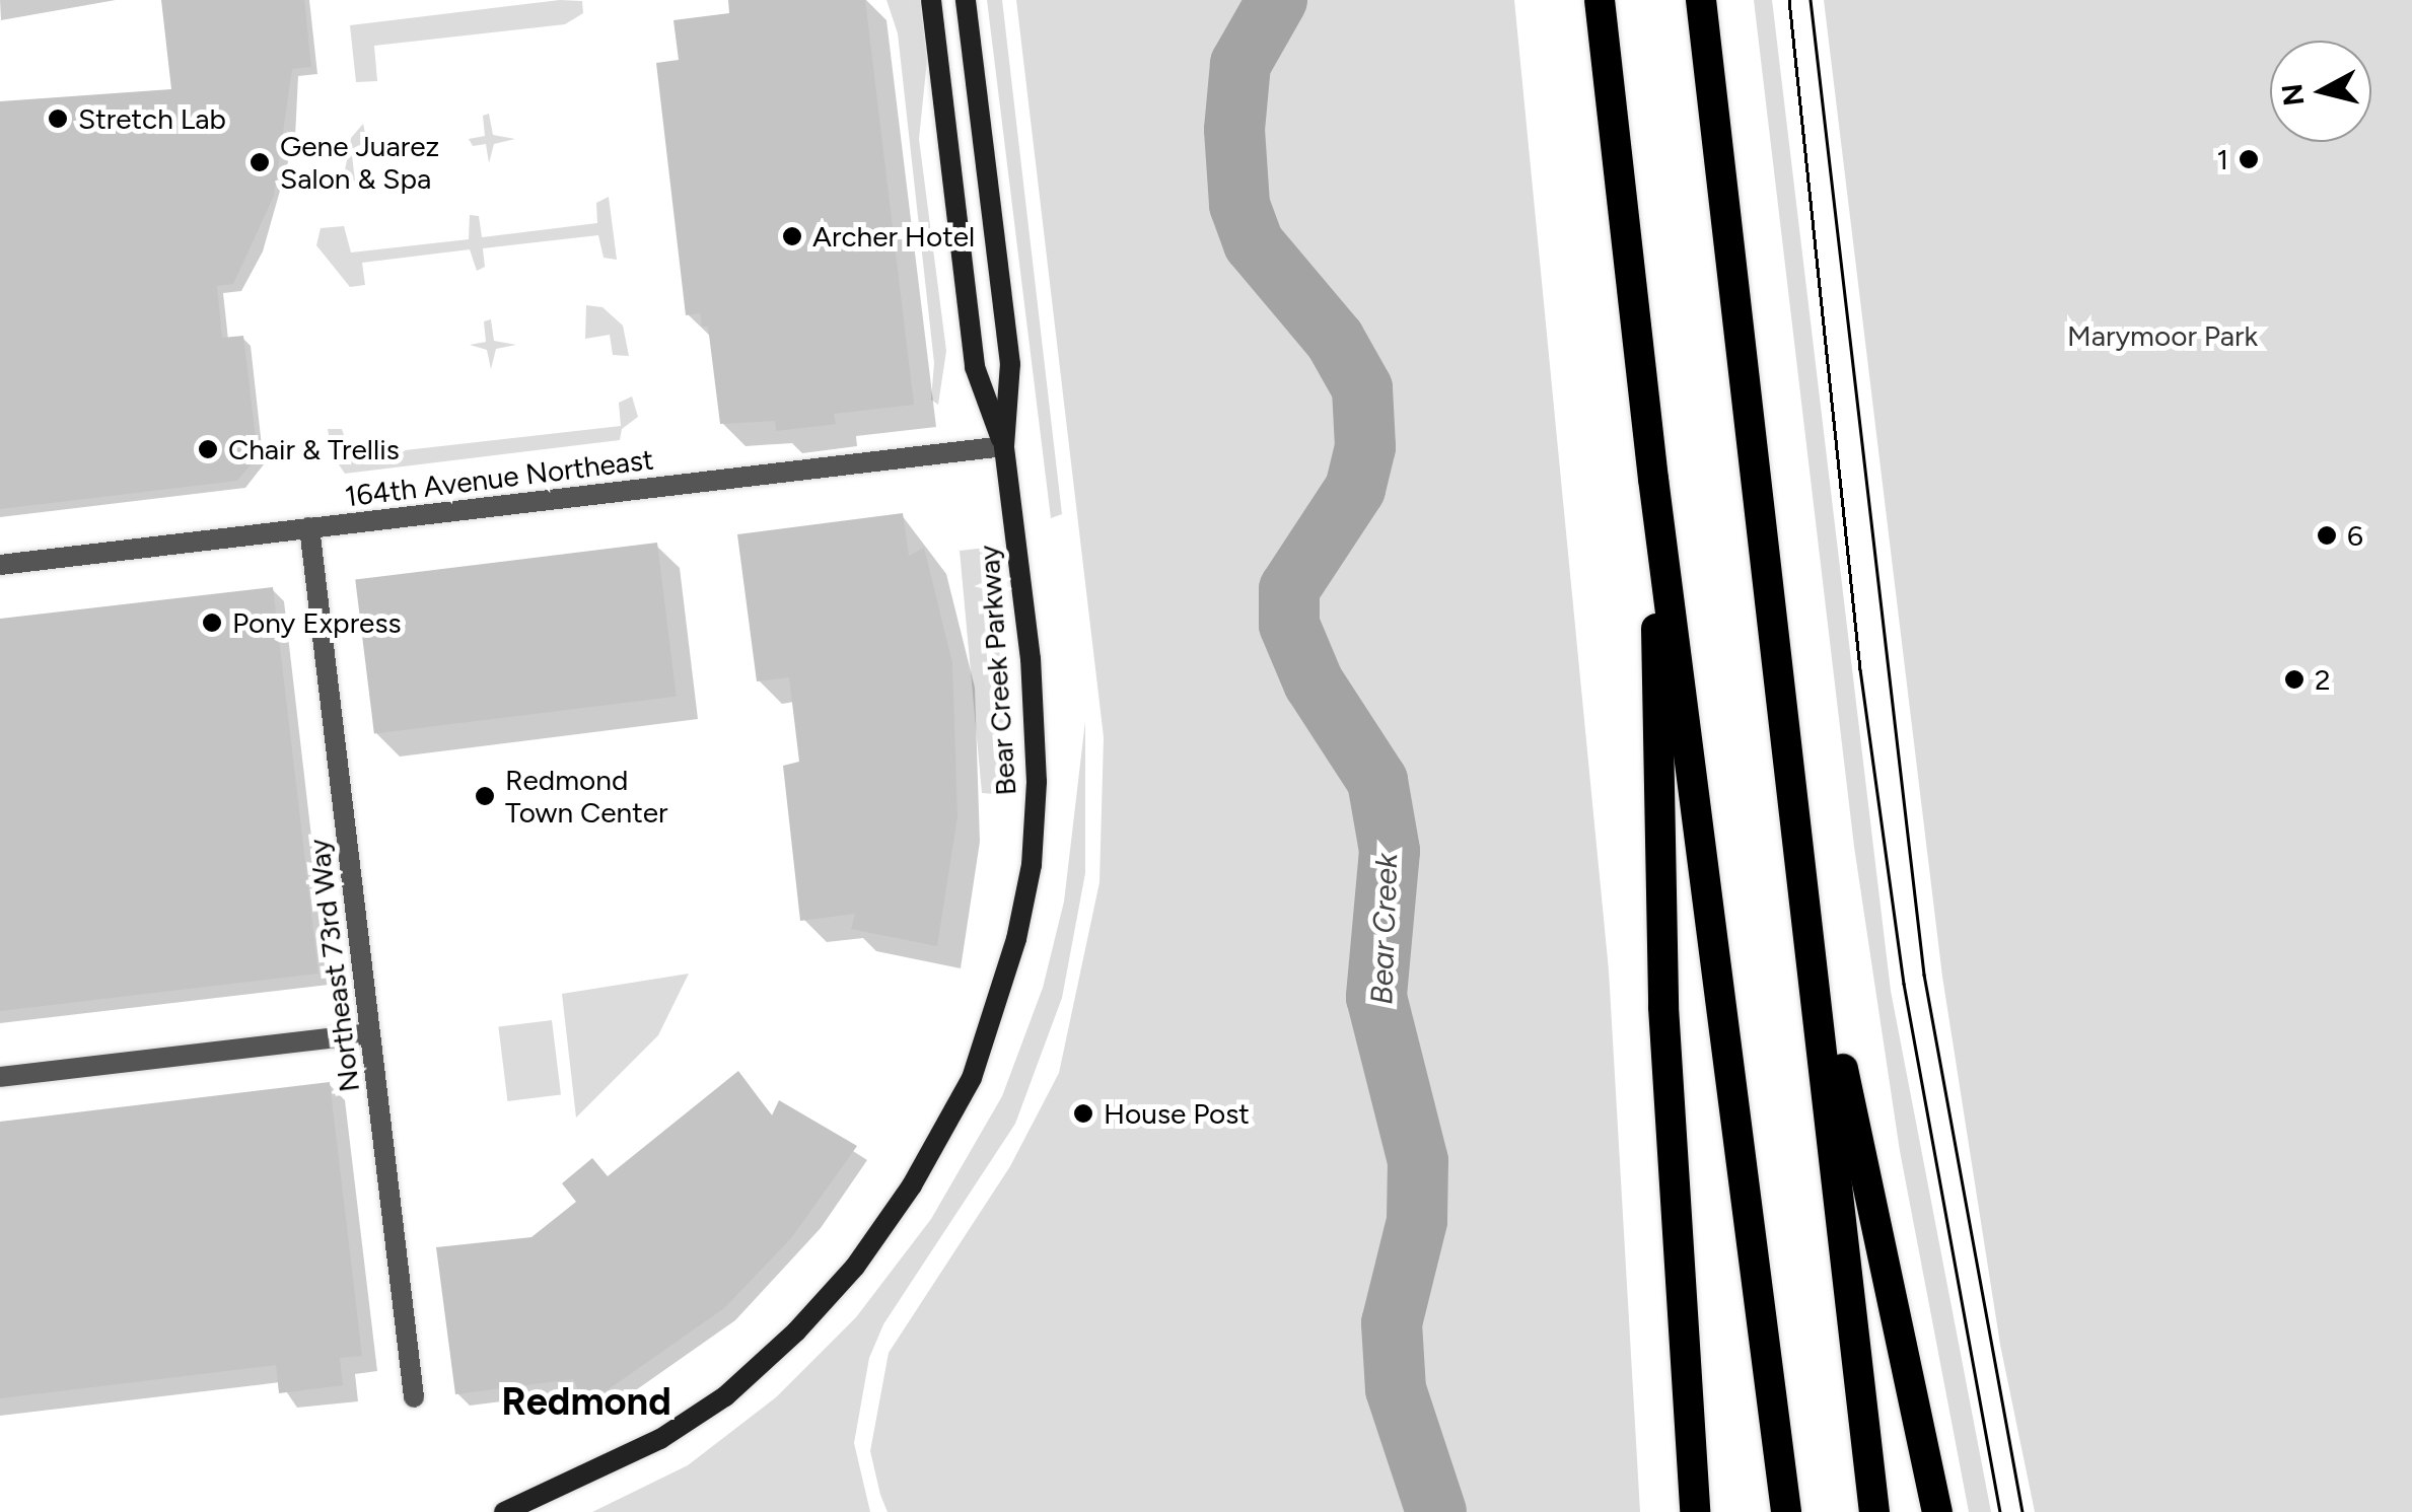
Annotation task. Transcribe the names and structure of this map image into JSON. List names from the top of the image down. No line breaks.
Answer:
{"streets":{"main road":["Bear Creek Parkway"],"street":["164th Avenue Northeast","Northeast 73rd Way"]},"crossings":[["164th Avenue Northeast","Bear Creek Parkway"],["164th Avenue Northeast","Northeast 73rd Way"]],"districts":["Redmond"],"water":["Bear Creek"],"parks":["Marymoor Park"],"places":["Stretch Lab","1","Gene Juarez Salon & Spa","Archer Hotel","Chair & Trellis","6","Pony Express","2","Redmond Town Center","House Post"],"north":"left"}
